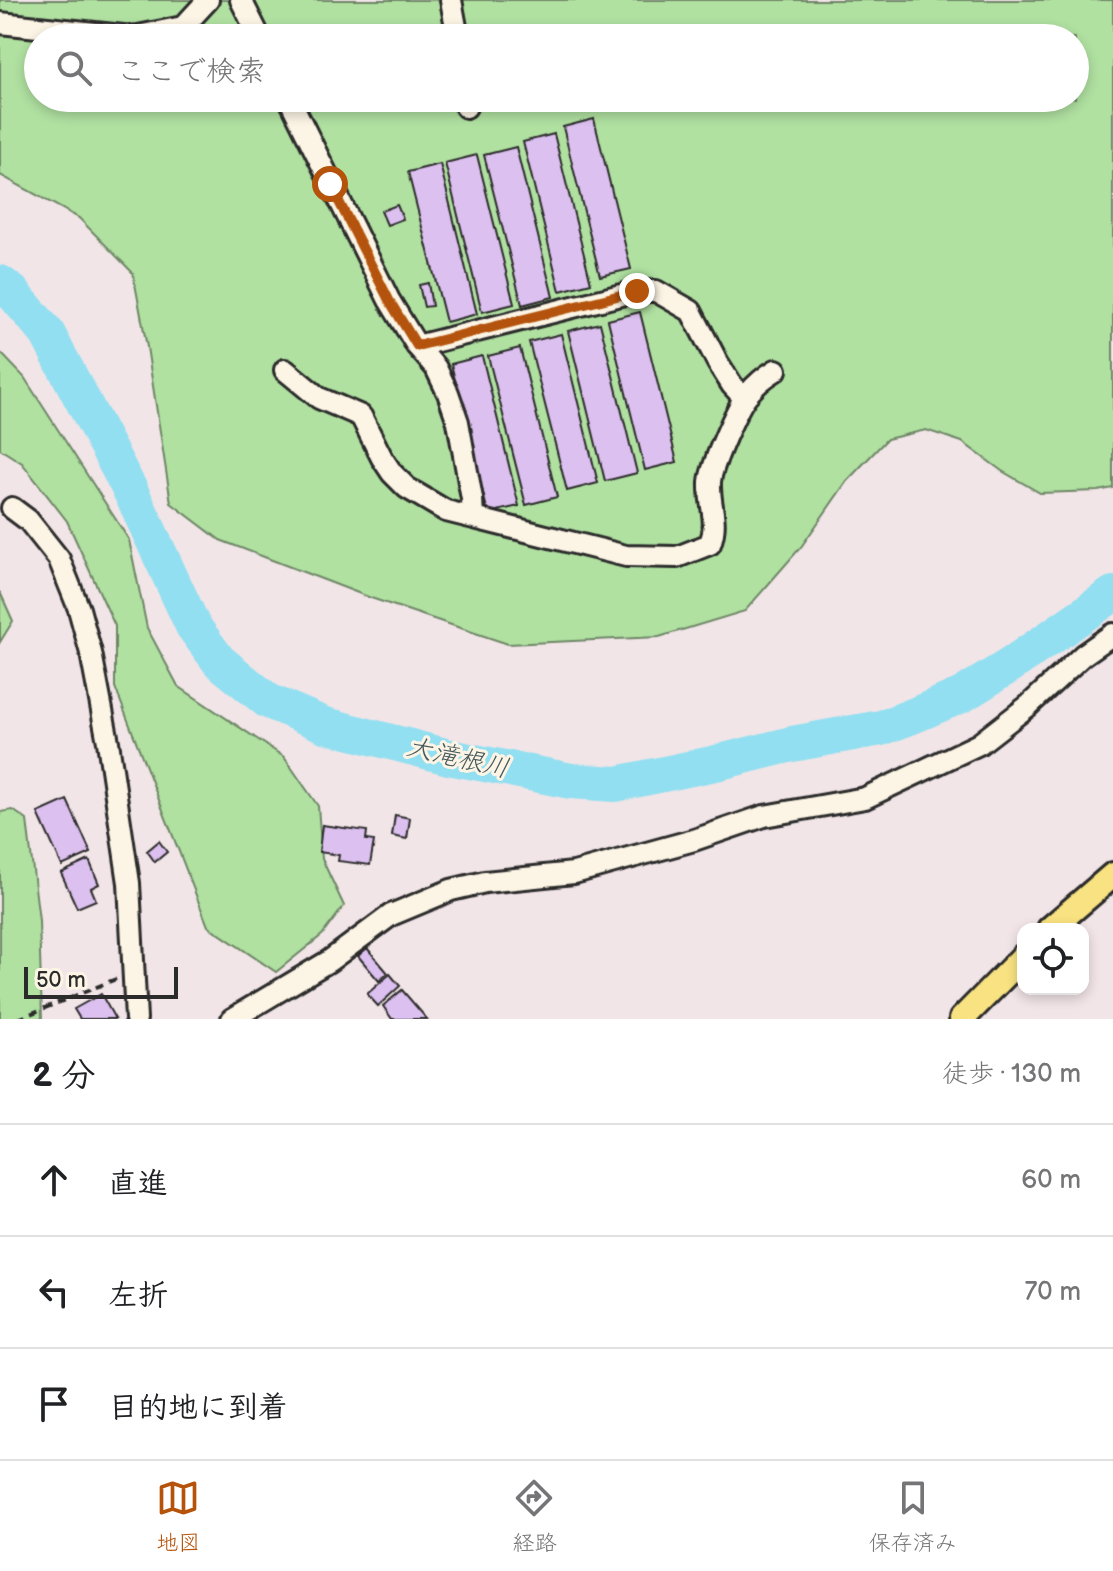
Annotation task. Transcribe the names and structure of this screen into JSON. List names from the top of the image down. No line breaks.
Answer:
{"water":["大滝根川"],"scale_bar":"50 m","page":{"search":"ここで検索","scale":"50 m","heading":["2 分","徒歩 · 130 m"],"list":[["直進","60 m"],["左折","70 m"],"目的地に到着"],"nav":["地図","経路","保存済み"]}}
